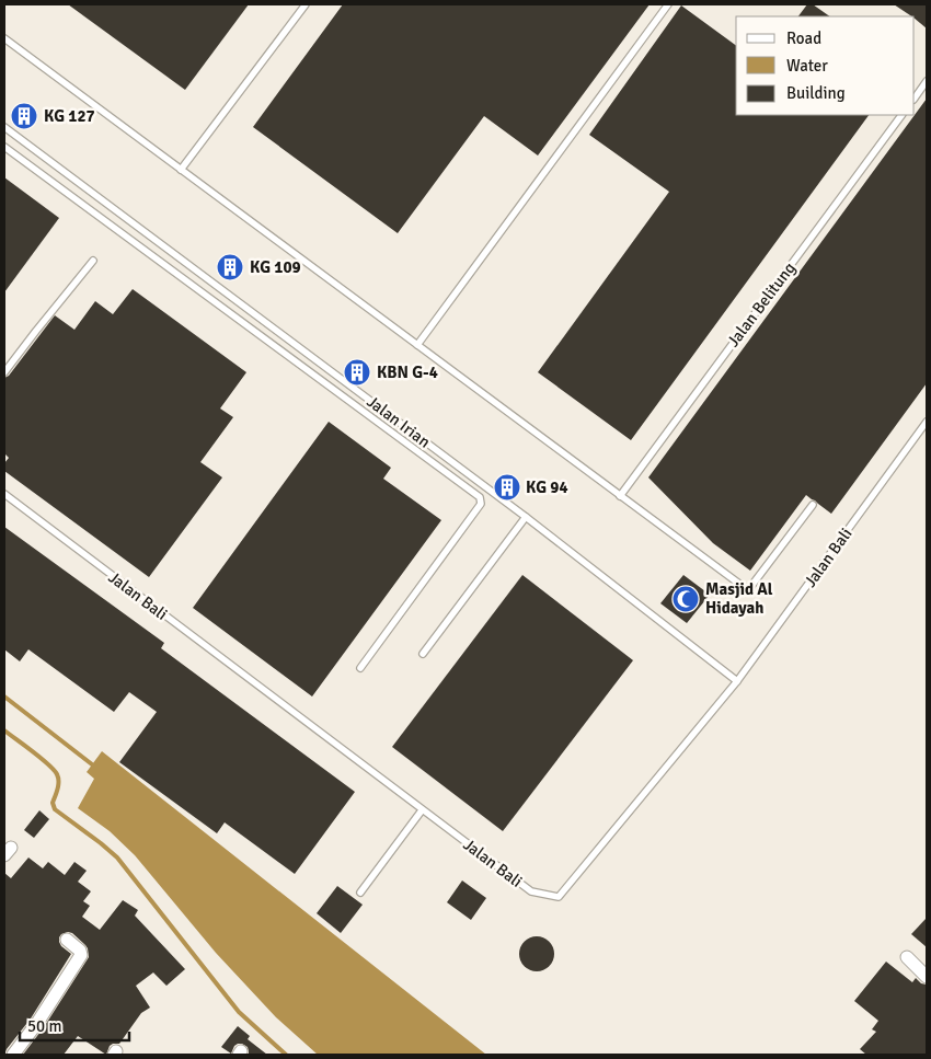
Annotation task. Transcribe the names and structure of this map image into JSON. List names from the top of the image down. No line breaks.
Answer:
{"streets":{"lane":["Jalan Belitung","Jalan Irian","Jalan Bali"]},"crossings":[["Jalan Irian","Jalan Bali"]],"places":{"building":["KG 127","KG 109","KBN G-4","KG 94"],"mosque":["Masjid Al Hidayah"]},"legend":["Road","Water","Building"],"scale_bar":"50 m"}
